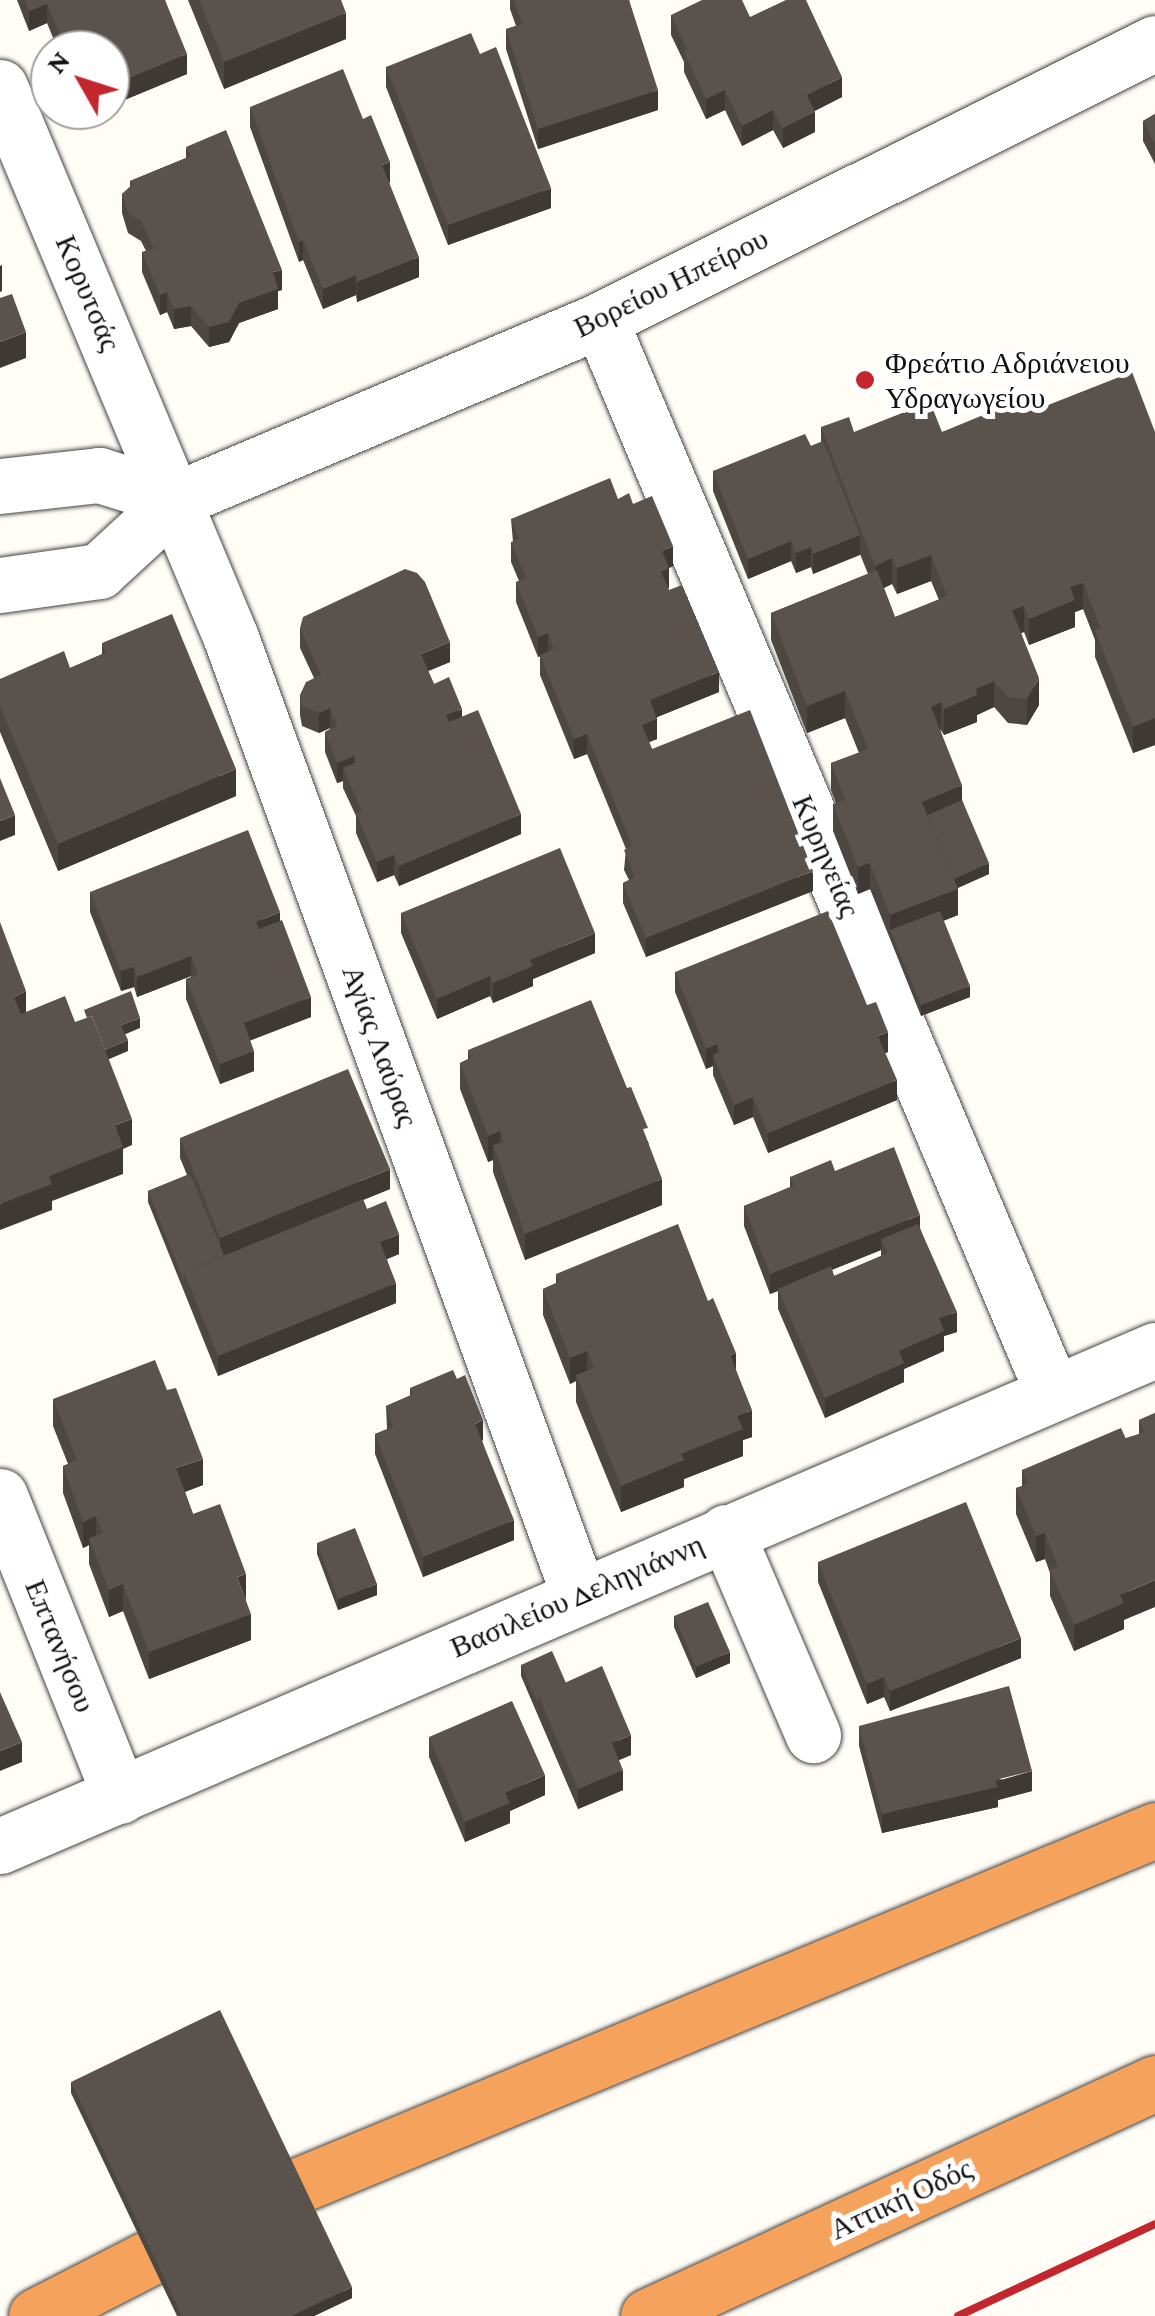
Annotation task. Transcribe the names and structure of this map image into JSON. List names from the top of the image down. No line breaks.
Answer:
{"streets":{"highway":["Αττική Οδός"],"street":["Βορείου Ηπείρου","Κορυτσάς","Κυρηνείας","Αγίας Λαύρας","Βασιλείου Δεληγιάννη","Επτανήσου"]},"crossings":[["Βορείου Ηπείρου","Κορυτσάς"],["Βορείου Ηπείρου","Κυρηνείας"],["Βορείου Ηπείρου","Αγίας Λαύρας"],["Κορυτσάς","Αγίας Λαύρας"],["Κυρηνείας","Βασιλείου Δεληγιάννη"],["Αγίας Λαύρας","Βασιλείου Δεληγιάννη"],["Βασιλείου Δεληγιάννη","Επτανήσου"]],"places":["Φρεάτιο Αδριάνειου Υδραγωγείου"],"north":"top left"}
